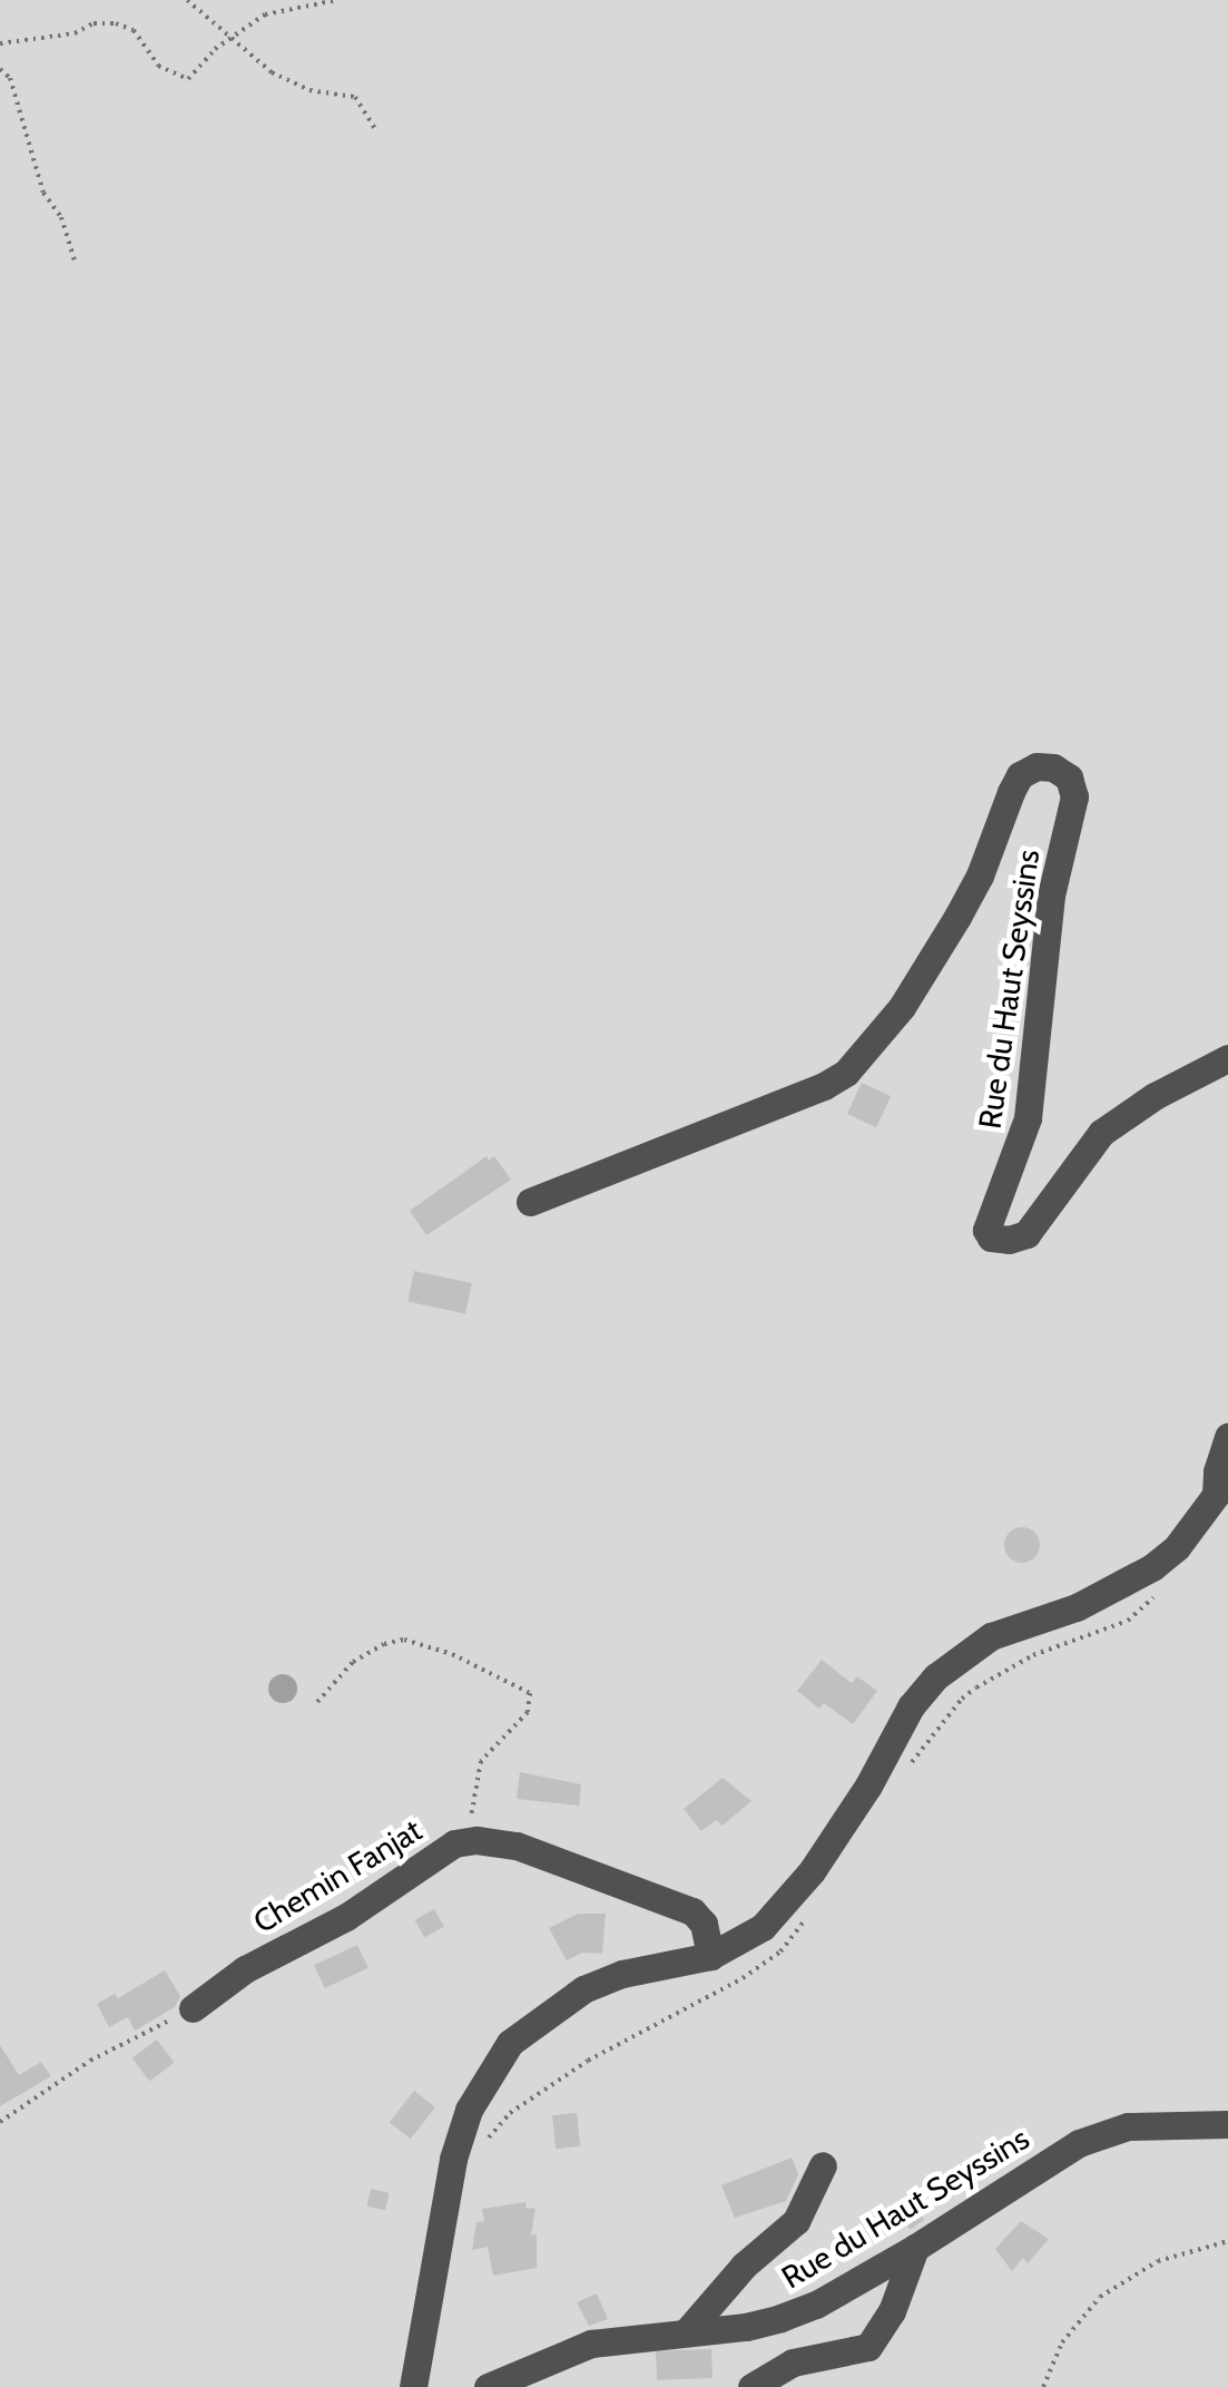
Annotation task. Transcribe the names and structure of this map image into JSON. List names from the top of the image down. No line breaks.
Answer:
{"streets":{"street":["Rue du Haut Seyssins","Chemin Fanjat"]}}
